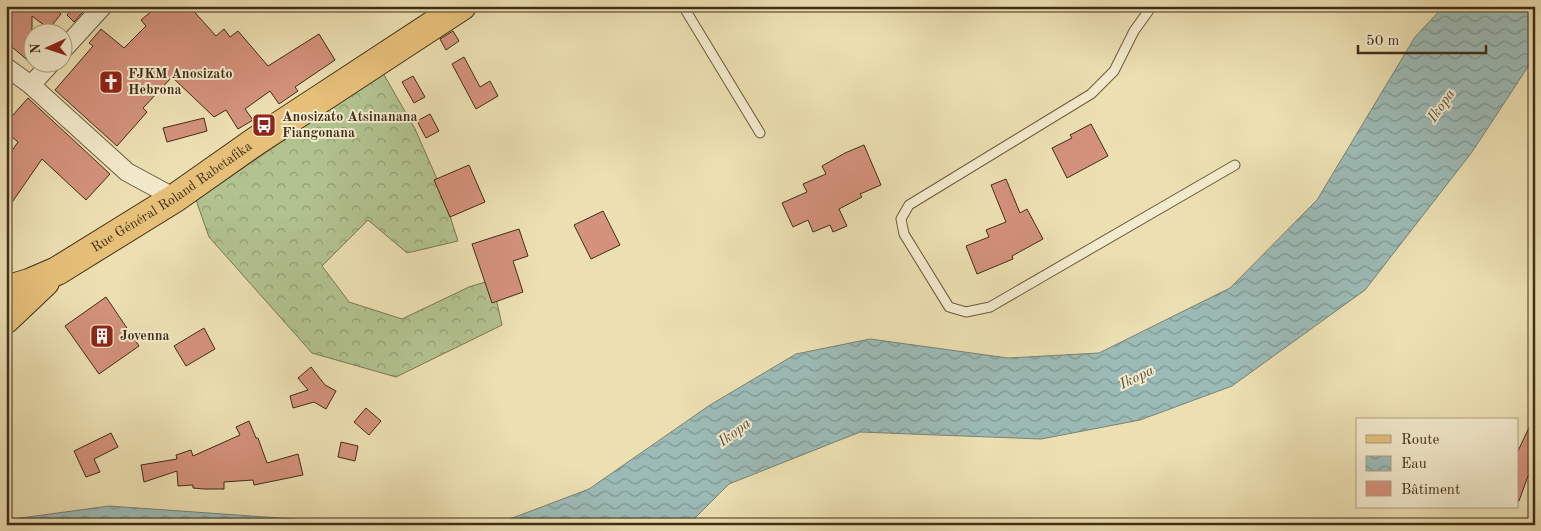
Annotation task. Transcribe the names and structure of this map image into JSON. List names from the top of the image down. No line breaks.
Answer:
{"streets":{"main road":["Rue Général Roland Rabetafika"]},"water":["Ikopa"],"places":{"church":["FJKM Anosizato Hebrona"],"bus stop":["Anosizato Atsinanana Fiangonana"],"building":["Jovenna"]},"legend":["Route","Eau","Bâtiment"],"scale_bar":"50 m","north":"left"}
